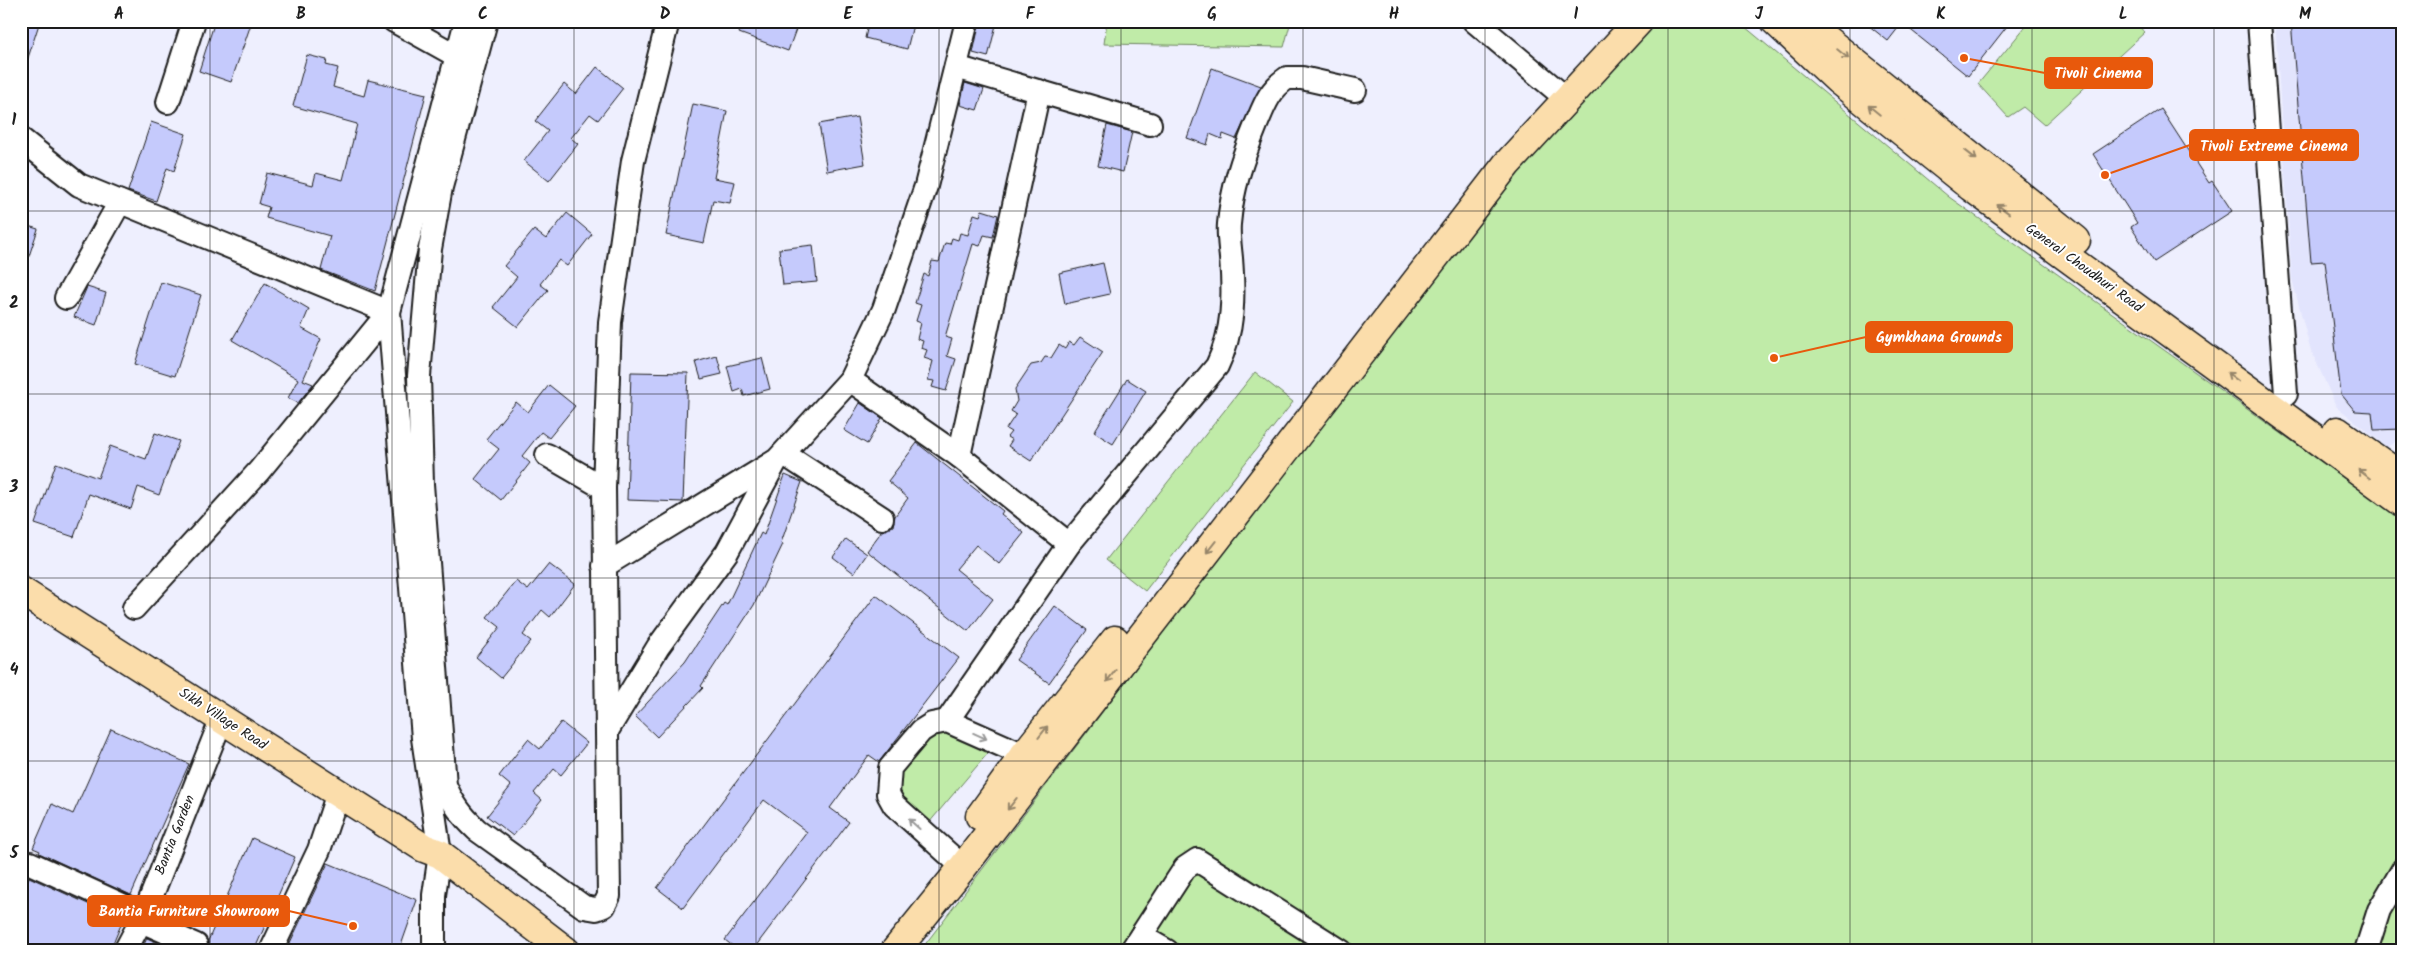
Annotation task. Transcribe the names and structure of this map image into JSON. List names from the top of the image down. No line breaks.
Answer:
{"streets":{"main road":["General Choudhuri Road","Sikh Village Road"],"street":["Bantia Garden"]},"crossings":[["Sikh Village Road","Bantia Garden"]],"places":["Tivoli Cinema","Tivoli Extreme Cinema","Gymkhana Grounds","Bantia Furniture Showroom"],"grid":{"columns":["A","B","C","D","E","F","G","H","I","J","K","L","M"],"rows":["1","2","3","4","5"]}}
